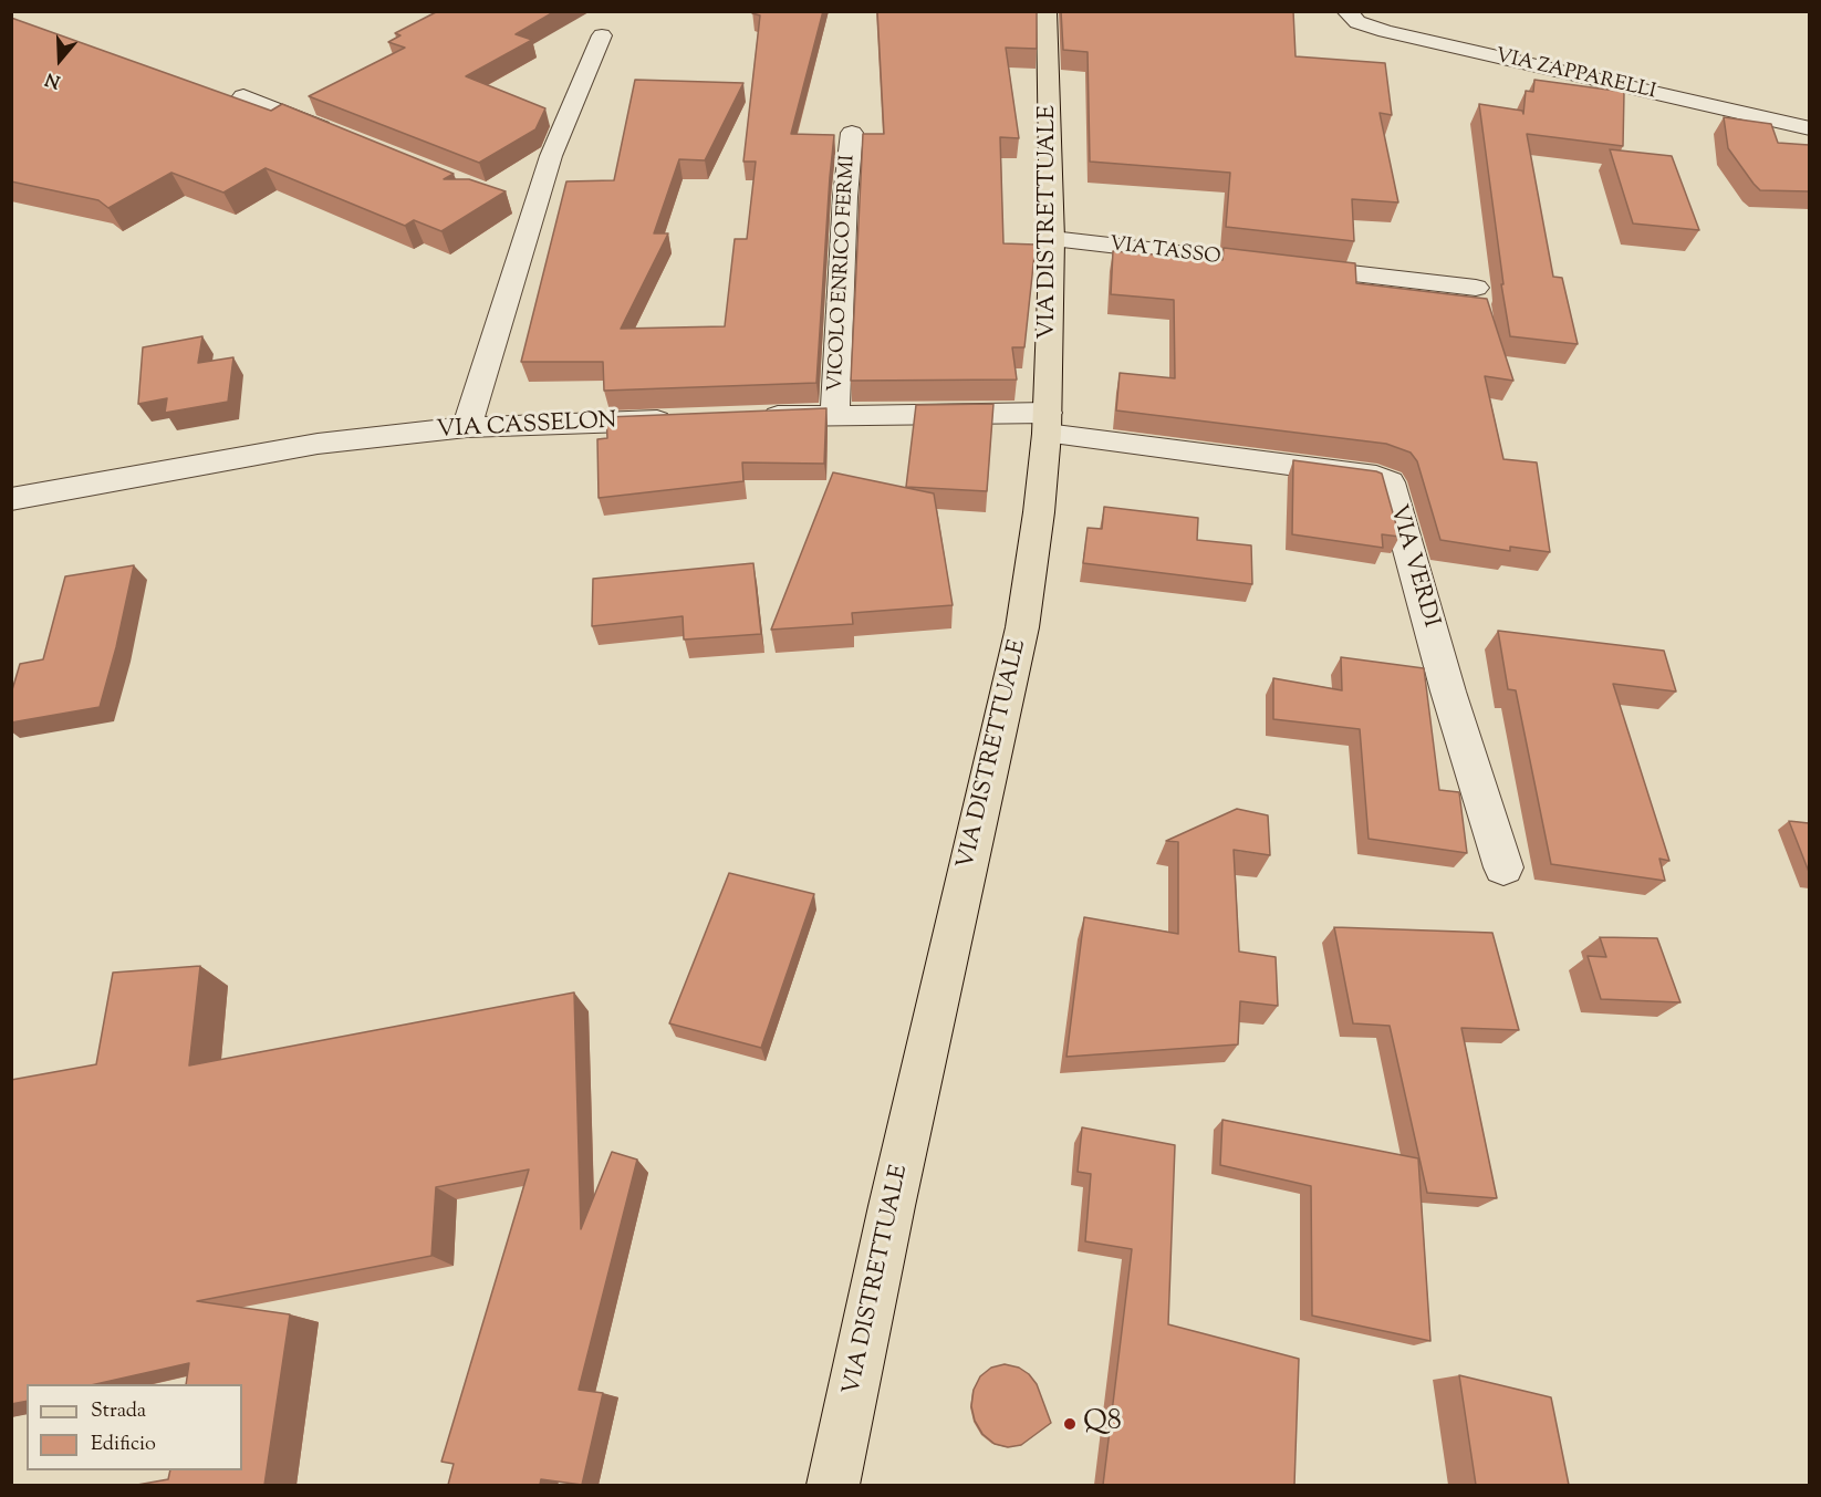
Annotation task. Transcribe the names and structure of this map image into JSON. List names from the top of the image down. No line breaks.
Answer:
{"streets":{"main road":["VIA DISTRETTUALE"],"street":["VIA ZAPPARELLI","VIA TASSO","VICOLO ENRICO FERMI","VIA CASSELON","VIA VERDI"]},"crossings":[["VIA DISTRETTUALE","VIA TASSO"],["VIA DISTRETTUALE","VIA VERDI"]],"places":["Q8"],"legend":["Strada","Edificio"],"north":"bottom"}
